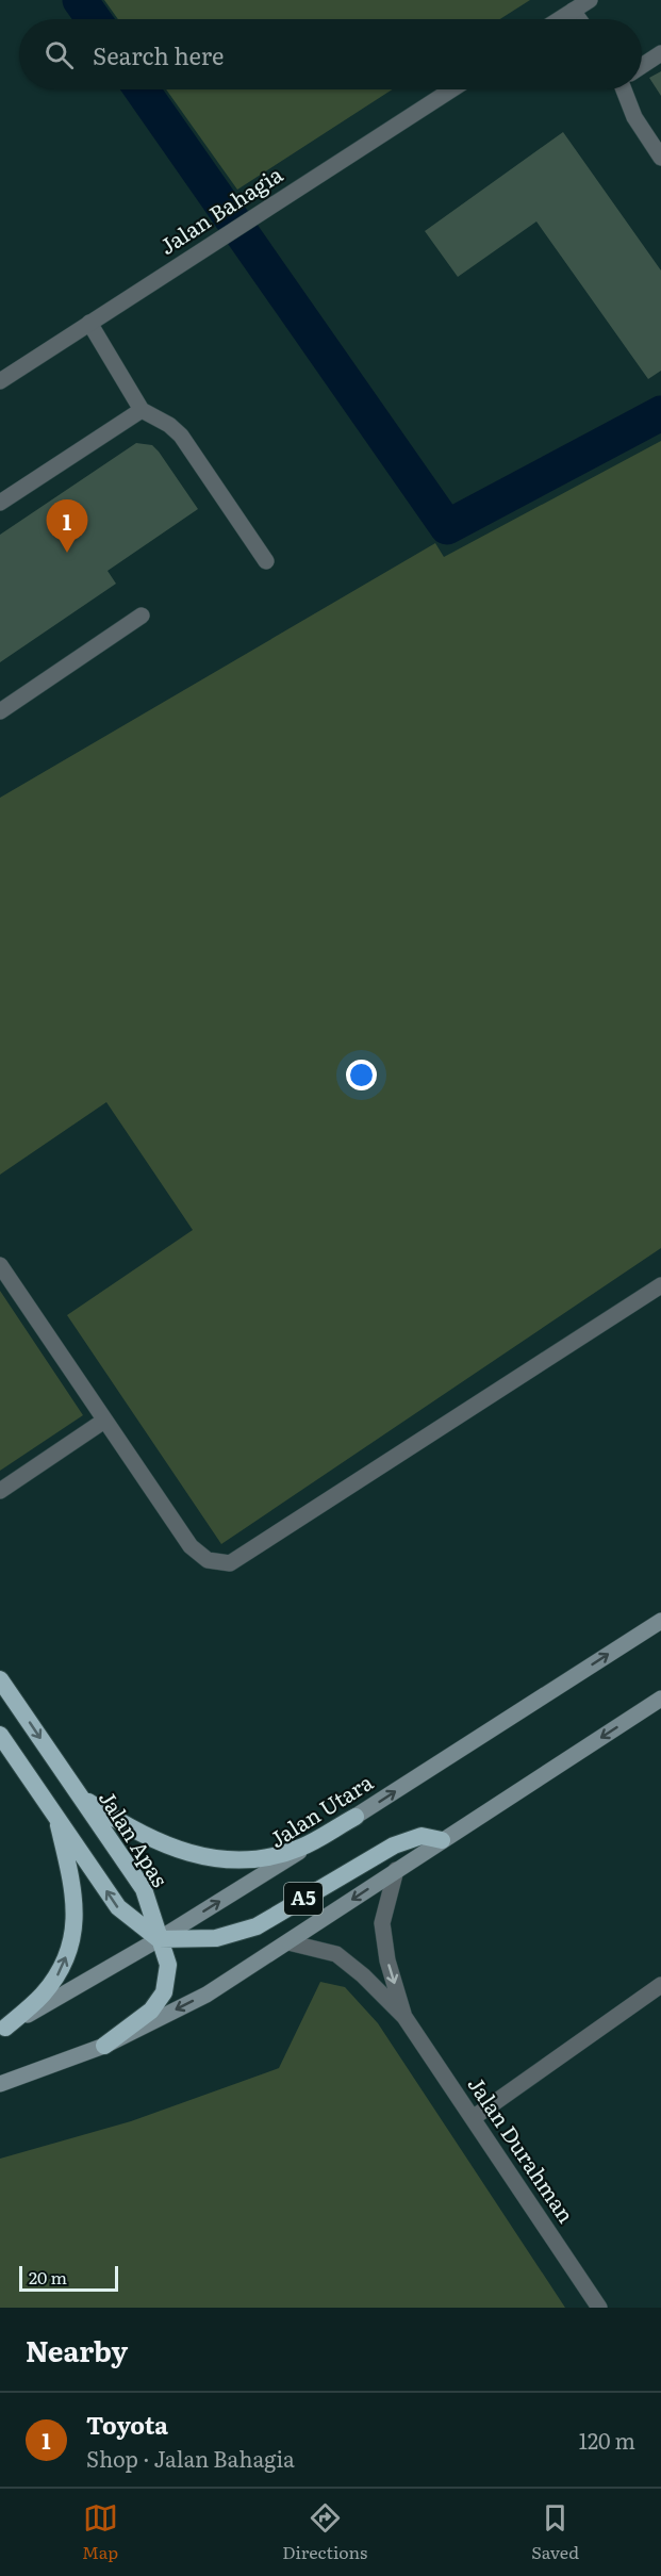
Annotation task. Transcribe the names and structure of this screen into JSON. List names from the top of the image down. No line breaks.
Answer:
{"streets":{"highway":["Jalan Apas","A5"],"main road":["Jalan Utara"],"street":["Jalan Bahagia","Jalan Durahman"]},"crossings":[["Jalan Utara","Jalan Apas"],["Jalan Utara","A5"],["Jalan Apas","A5"]],"scale_bar":"20 m","page":{"search":"Search here","pins":"1","scale":"20 m","heading":"Nearby","list":[{"mark":"1","name":"Toyota","note":"Shop · Jalan Bahagia","value":"120 m"}],"nav":["Map","Directions","Saved"]}}
